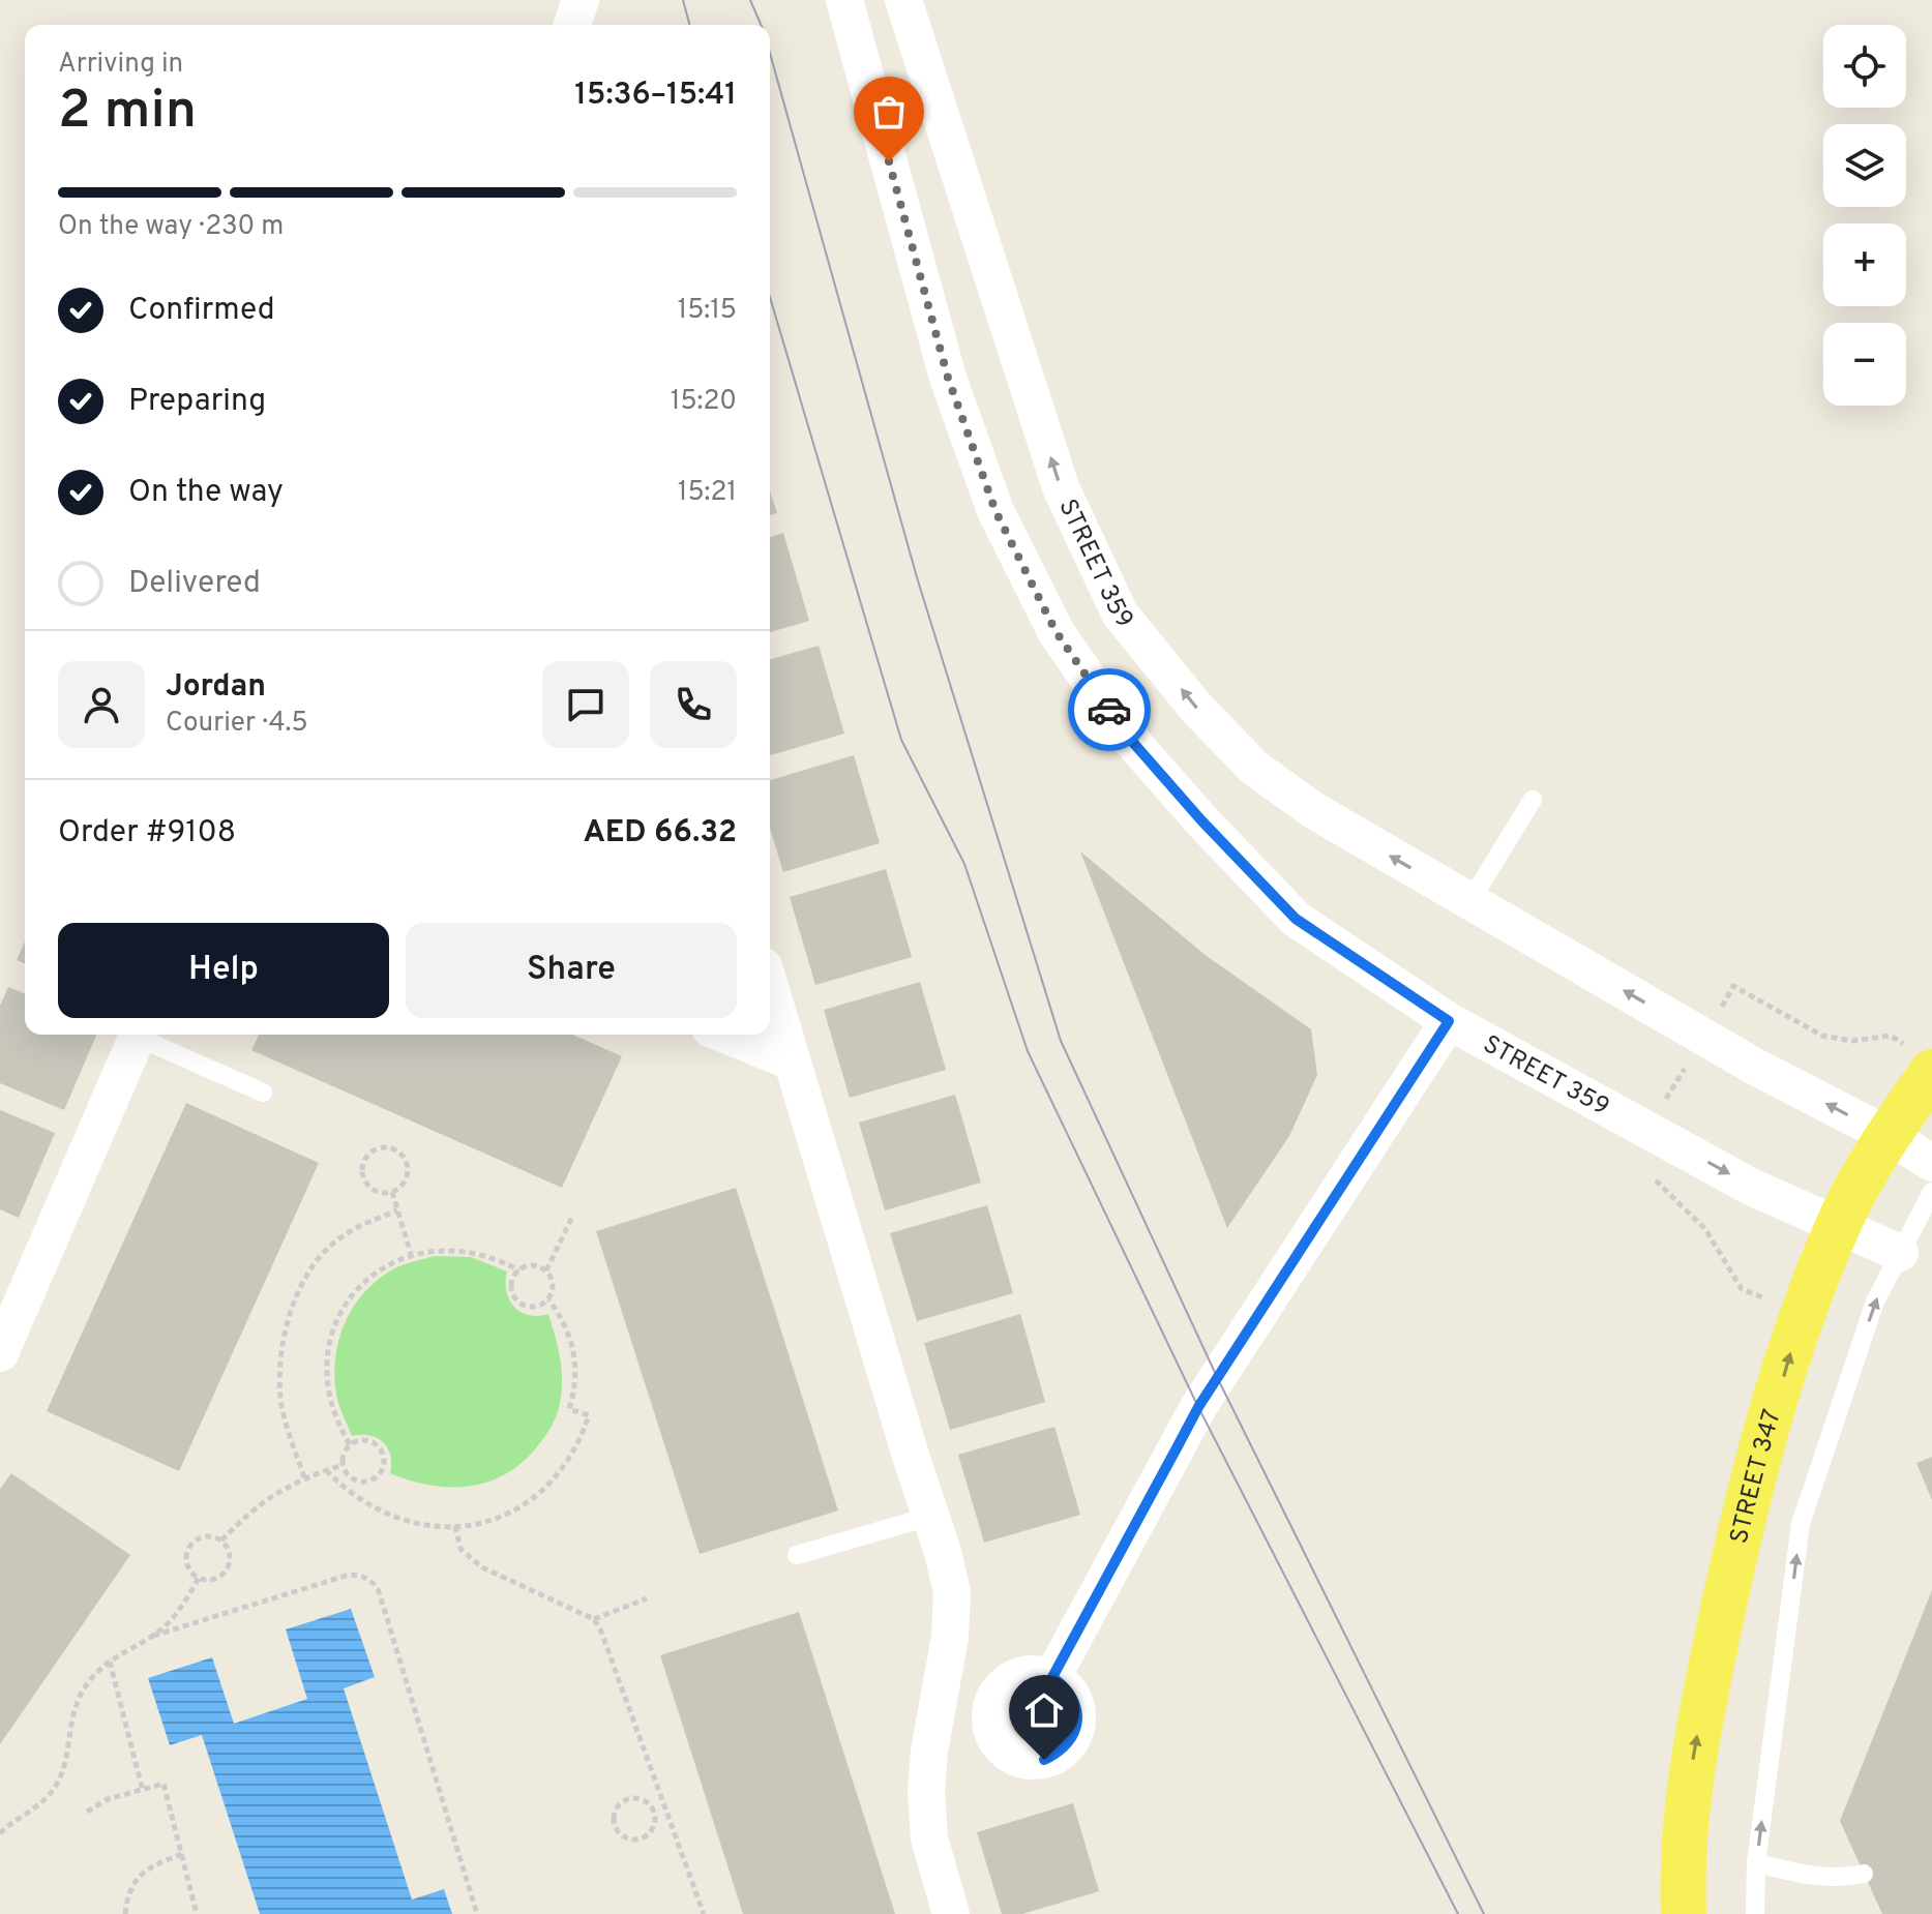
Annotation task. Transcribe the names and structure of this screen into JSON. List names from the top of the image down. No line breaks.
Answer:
{"streets":{"main road":["STREET 347"],"street":["STREET 359"]},"crossings":[["STREET 359","STREET 347"]],"one_way":["STREET 347"],"page":{"map_buttons":["+","−"],"heading":["2 min","Arriving in","15:36–15:41"],"panel":["Jordan","Courier · 4.5","Order #9108","AED 66.32"],"bar":"On the way · 230 m","list":[["Confirmed","15:15"],["Preparing","15:20"],["On the way","15:21"],"Delivered"],"buttons":["Help","Share"]}}
